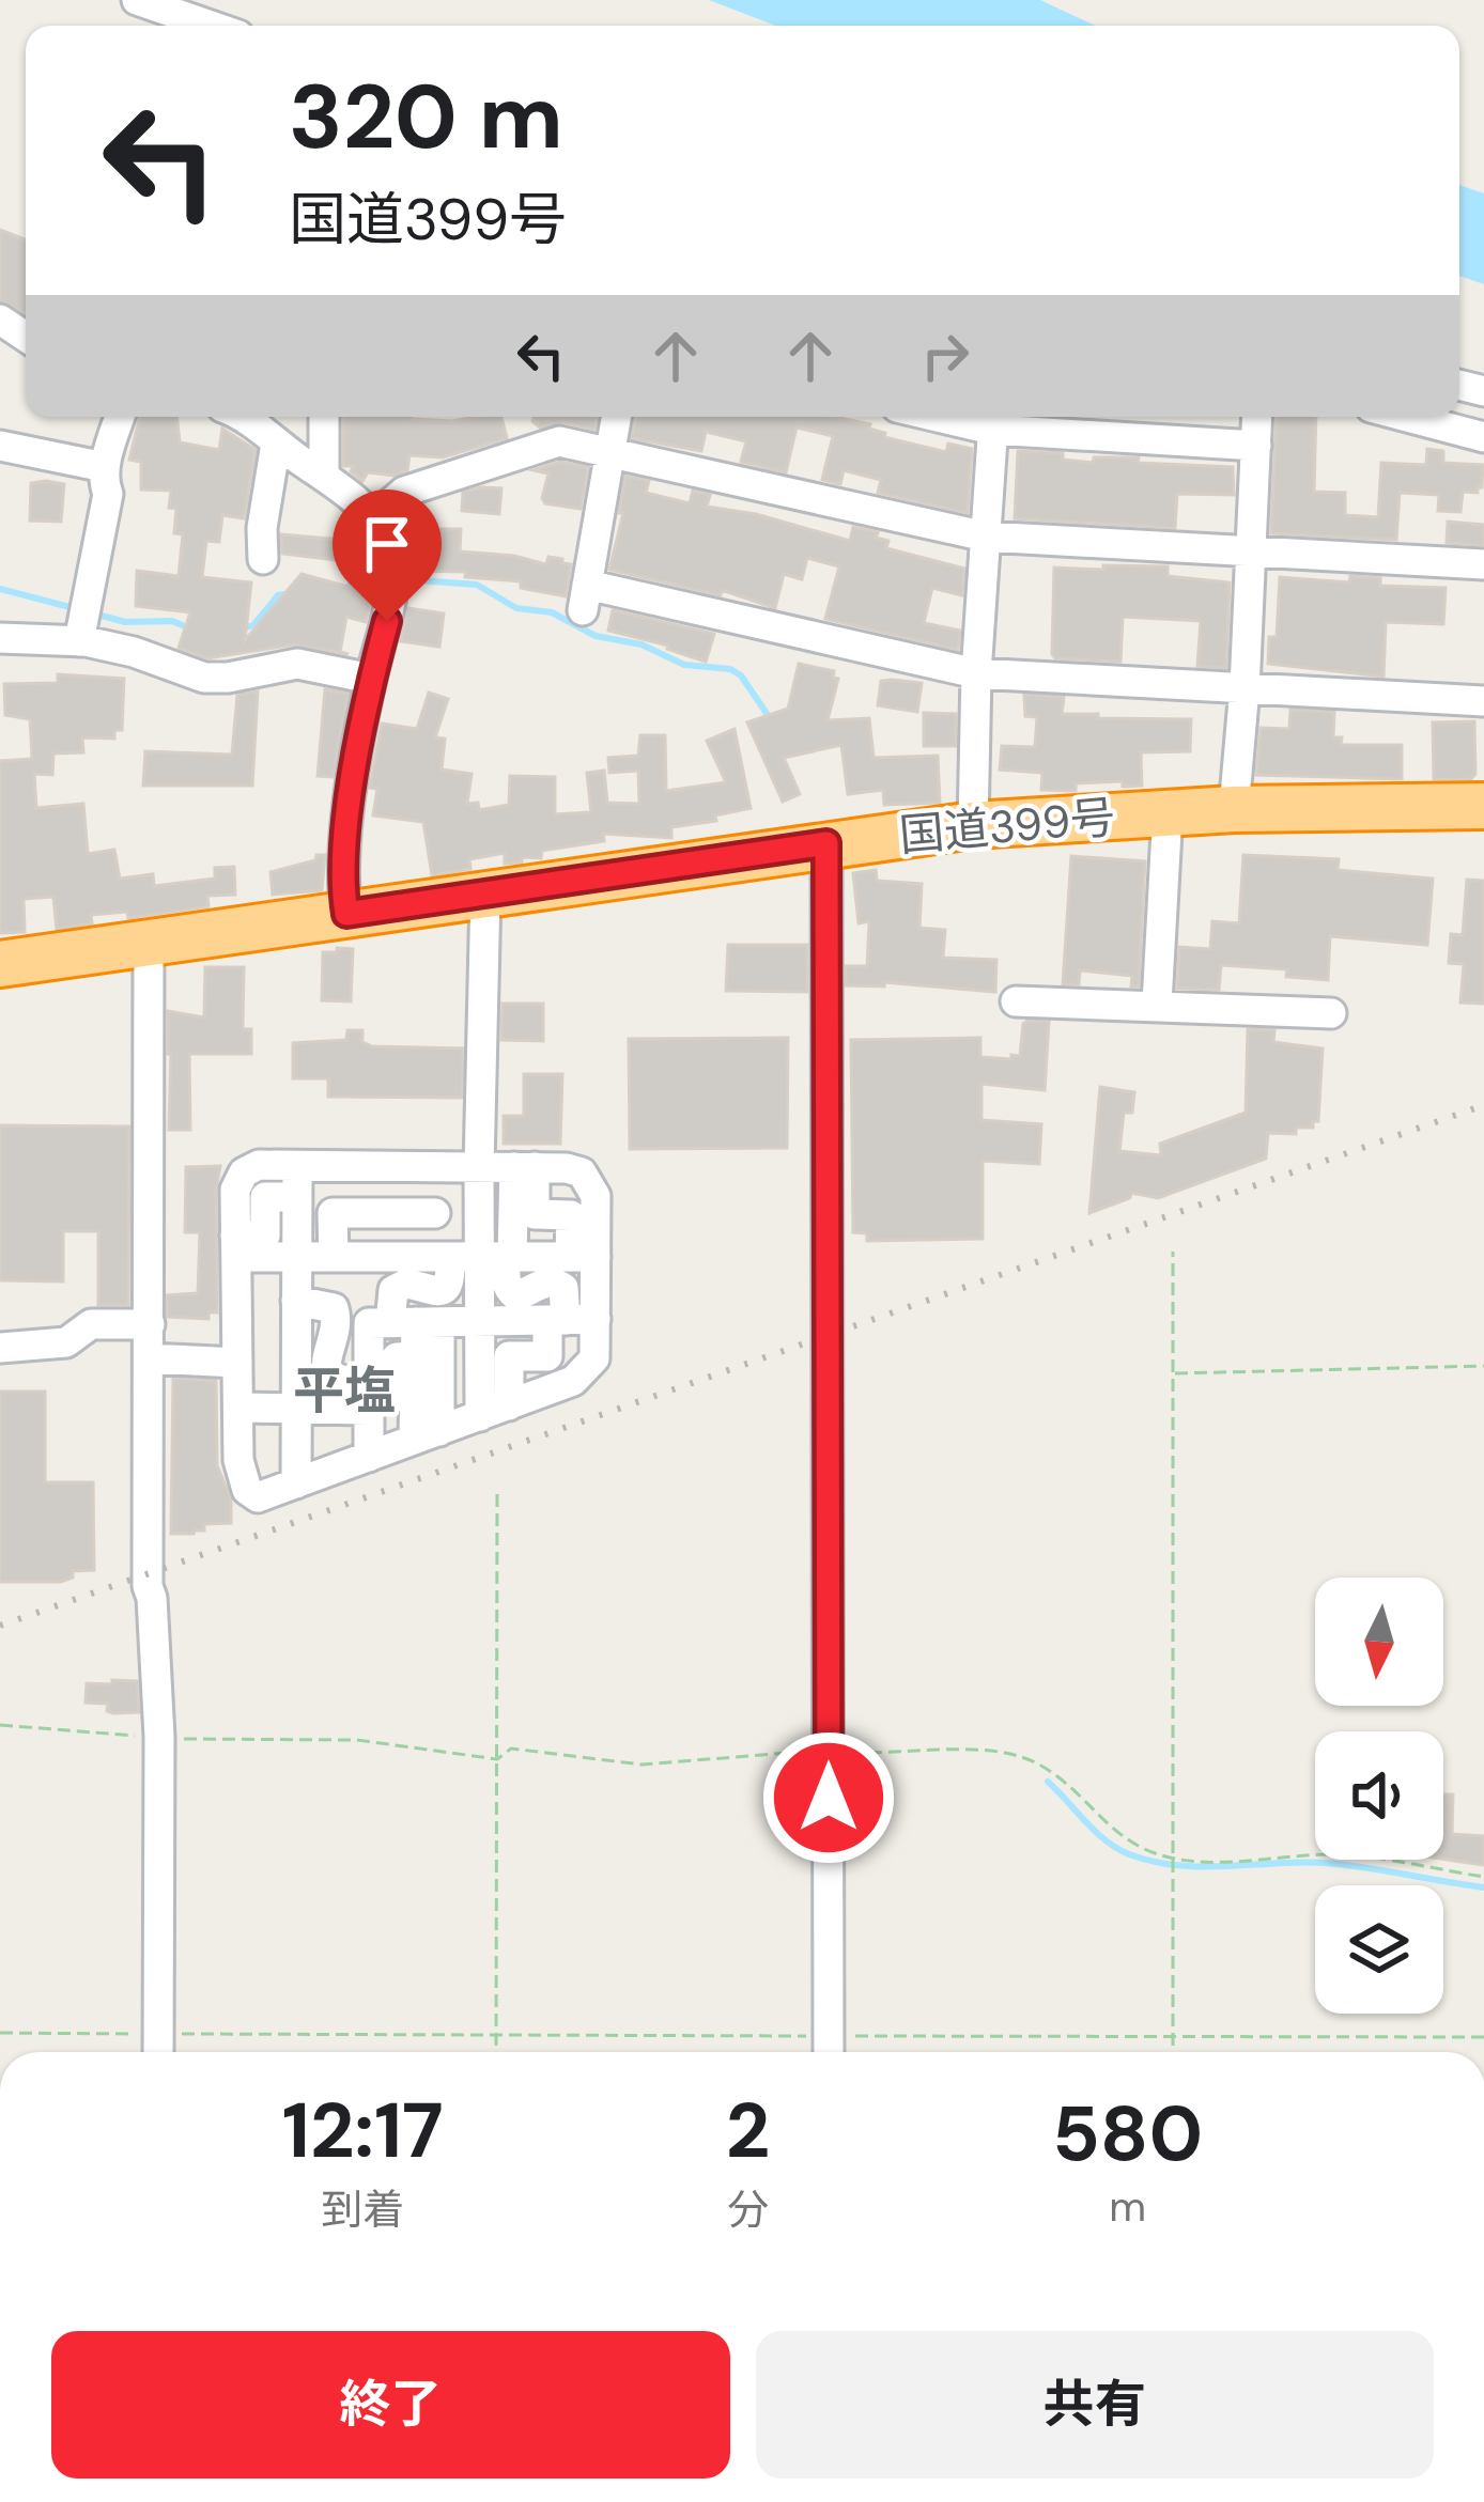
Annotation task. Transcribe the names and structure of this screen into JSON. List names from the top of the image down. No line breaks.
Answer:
{"streets":{"highway":["国道399号"]},"districts":["平塩"],"north":"bottom","page":{"turn":["320 m","国道399号"],"eta":["12:17","到着","2","分","580","m"],"buttons":["終了","共有"]}}
